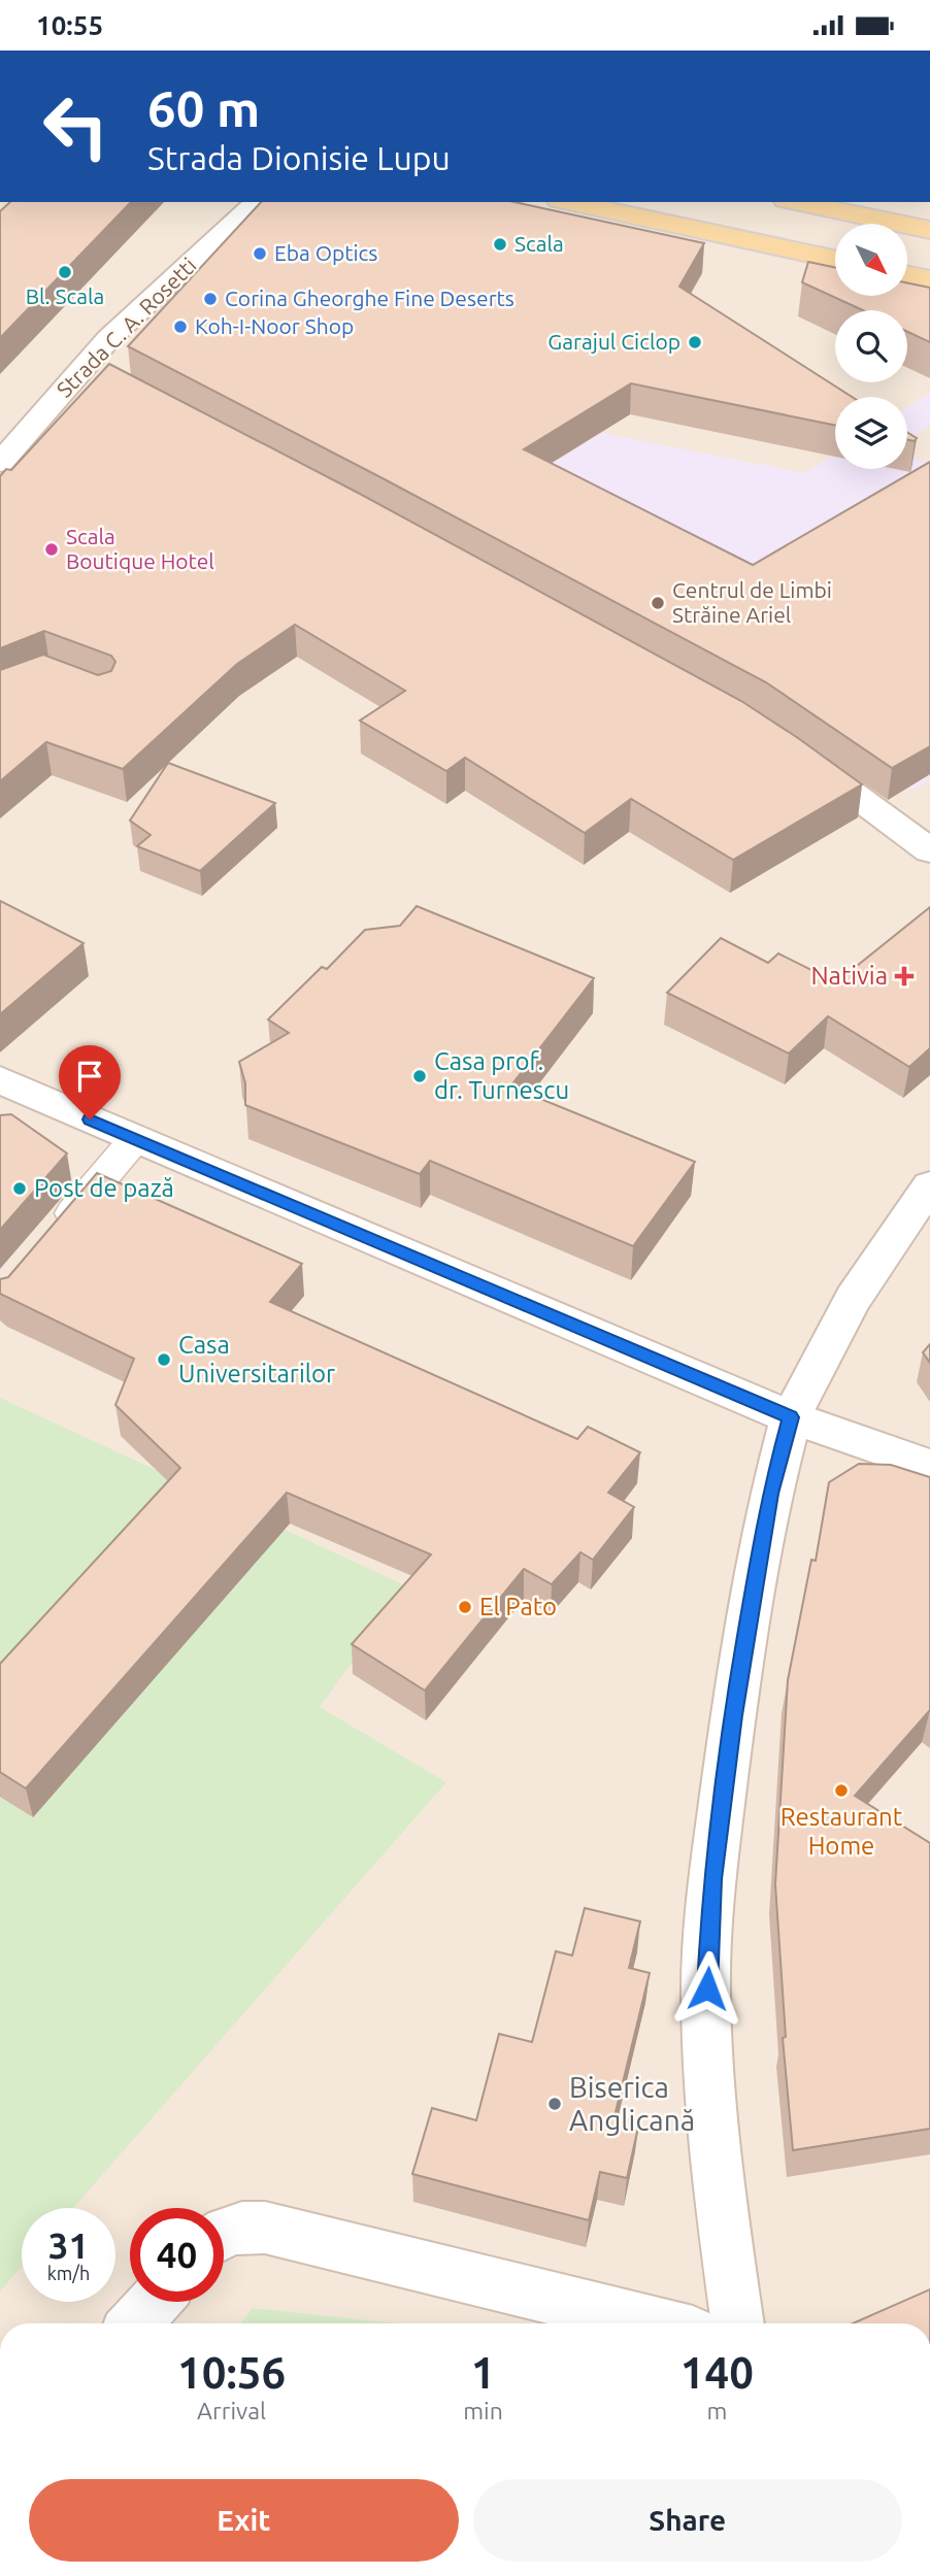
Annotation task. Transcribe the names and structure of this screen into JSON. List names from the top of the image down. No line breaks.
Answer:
{"streets":{"street":["Strada C. A. Rosetti"]},"places":{"other":["Scala","Eba Optics","Bl. Scala","Corina Gheorghe Fine Deserts","Koh-I-Noor Shop","Garajul Ciclop","Scala Boutique Hotel","Centrul de Limbi Străine Ariel","Casa prof. dr. Turnescu","Post de pază","Casa Universitarilor","El Pato","Restaurant Home","Biserica Anglicană"],"health":["Nativia"]},"north":"bottom right","page":{"status":"10:55","turn":["60 m","Strada Dionisie Lupu"],"speed":"31 km/h","limit":"40","eta":["10:56","Arrival","1","min","140","m"],"buttons":["Exit","Share"]}}
